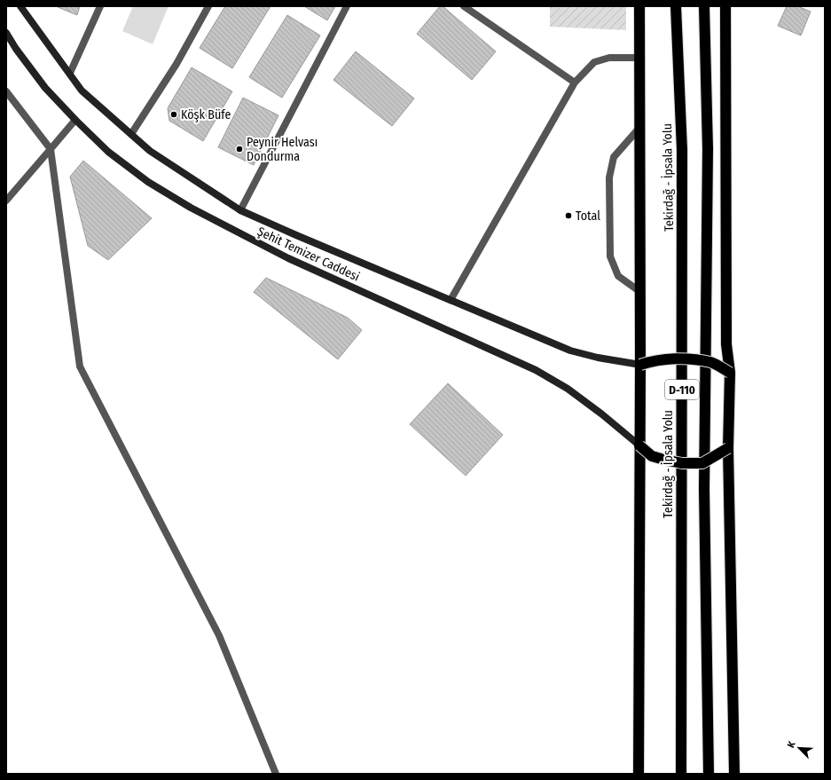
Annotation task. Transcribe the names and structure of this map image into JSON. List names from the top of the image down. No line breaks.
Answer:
{"streets":{"highway":["Tekirdağ - İpsala Yolu","D-110"],"main road":["Şehit Temizer Caddesi"]},"places":["Köşk Büfe","Peynir Helvası Dondurma","Total"],"north":"top left"}
